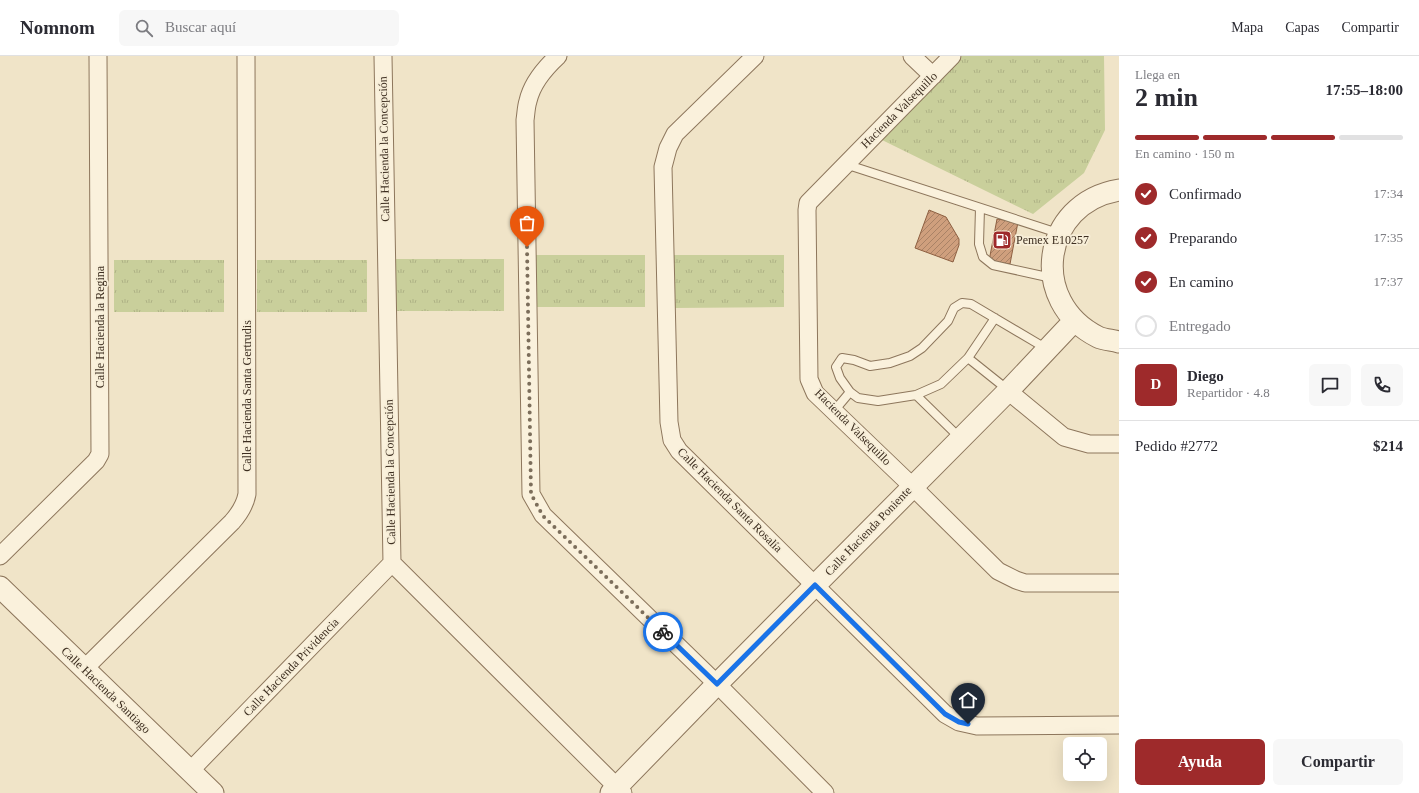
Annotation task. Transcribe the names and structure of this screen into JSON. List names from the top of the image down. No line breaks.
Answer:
{"streets":{"street":["Hacienda Valsequillo","Calle Hacienda la Concepción","Calle Hacienda la Regina","Calle Hacienda Santa Gertrudis","Calle Hacienda Santa Rosalía","Calle Hacienda Poniente","Calle Hacienda Prividencia","Calle Hacienda Santiago"]},"crossings":[["Hacienda Valsequillo","Calle Hacienda Poniente"],["Calle Hacienda la Concepción","Calle Hacienda Prividencia"],["Calle Hacienda Santa Gertrudis","Calle Hacienda Santiago"],["Calle Hacienda Santa Rosalía","Calle Hacienda Poniente"],["Calle Hacienda Prividencia","Calle Hacienda Santiago"]],"places":{"fuel station":["Pemex E10257"]},"page":{"header":"Nomnom","search":"Buscar aquí","nav":["Mapa","Capas","Compartir"],"heading":["2 min","Llega en","17:55–18:00"],"panel":["Diego","Repartidor · 4.8","Pedido #2772","$214"],"bar":"En camino · 150 m","list":[["Confirmado","17:34"],["Preparando","17:35"],["En camino","17:37"],"Entregado"],"round":"D","buttons":["Ayuda","Compartir"]}}
